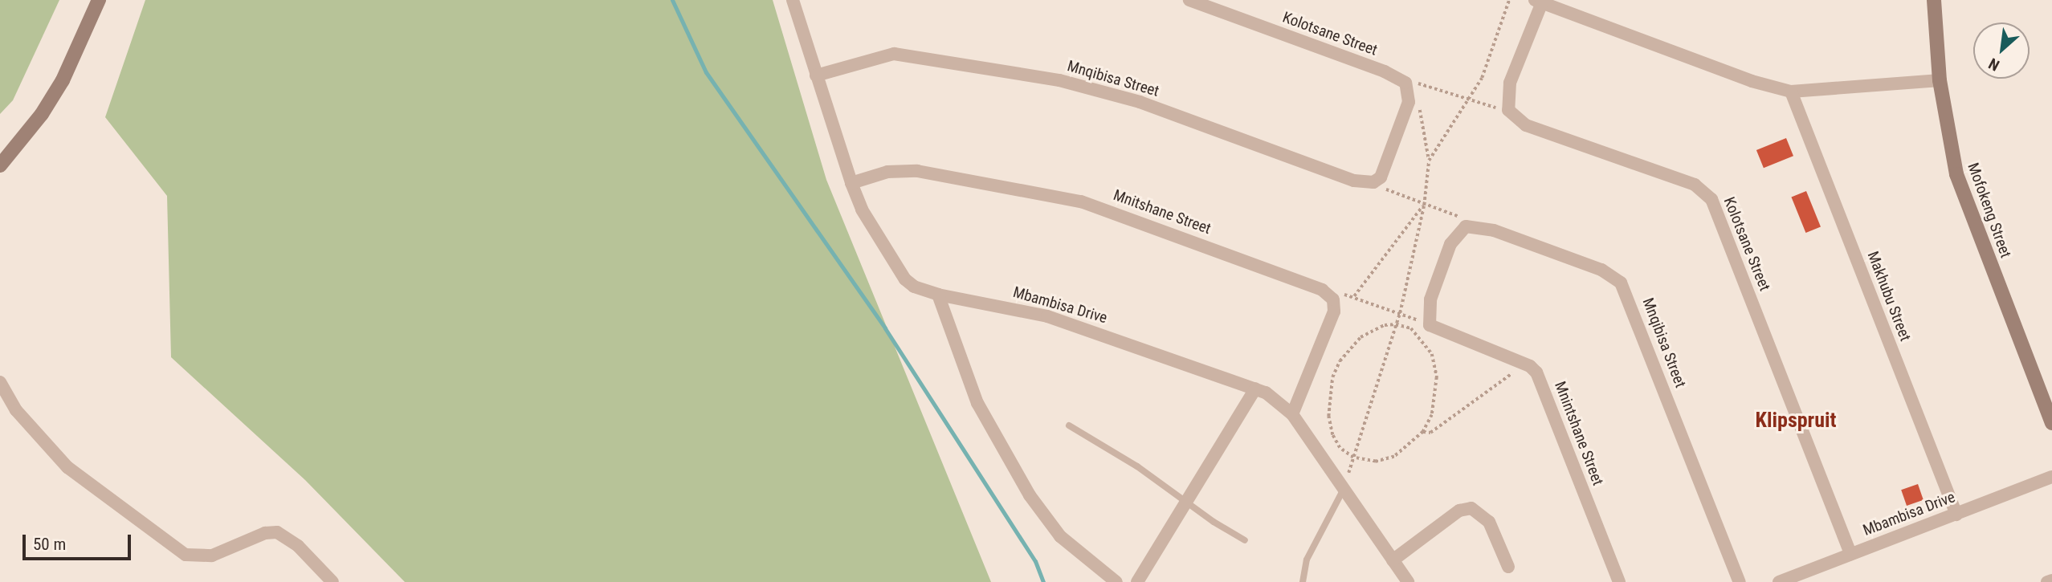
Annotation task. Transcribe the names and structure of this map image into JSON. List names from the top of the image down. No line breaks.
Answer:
{"streets":{"street":["Kolotsane Street","Mnqibisa Street","Mofokeng Street","Mnitshane Street","Makhubu Street","Mbambisa Drive","Mnintshane Street"]},"crossings":[["Kolotsane Street","Mnqibisa Street"],["Kolotsane Street","Mbambisa Drive"],["Mnqibisa Street","Mbambisa Drive"],["Mnitshane Street","Mbambisa Drive"],["Makhubu Street","Mbambisa Drive"]],"districts":["Klipspruit"],"scale_bar":"50 m","north":"bottom left"}
